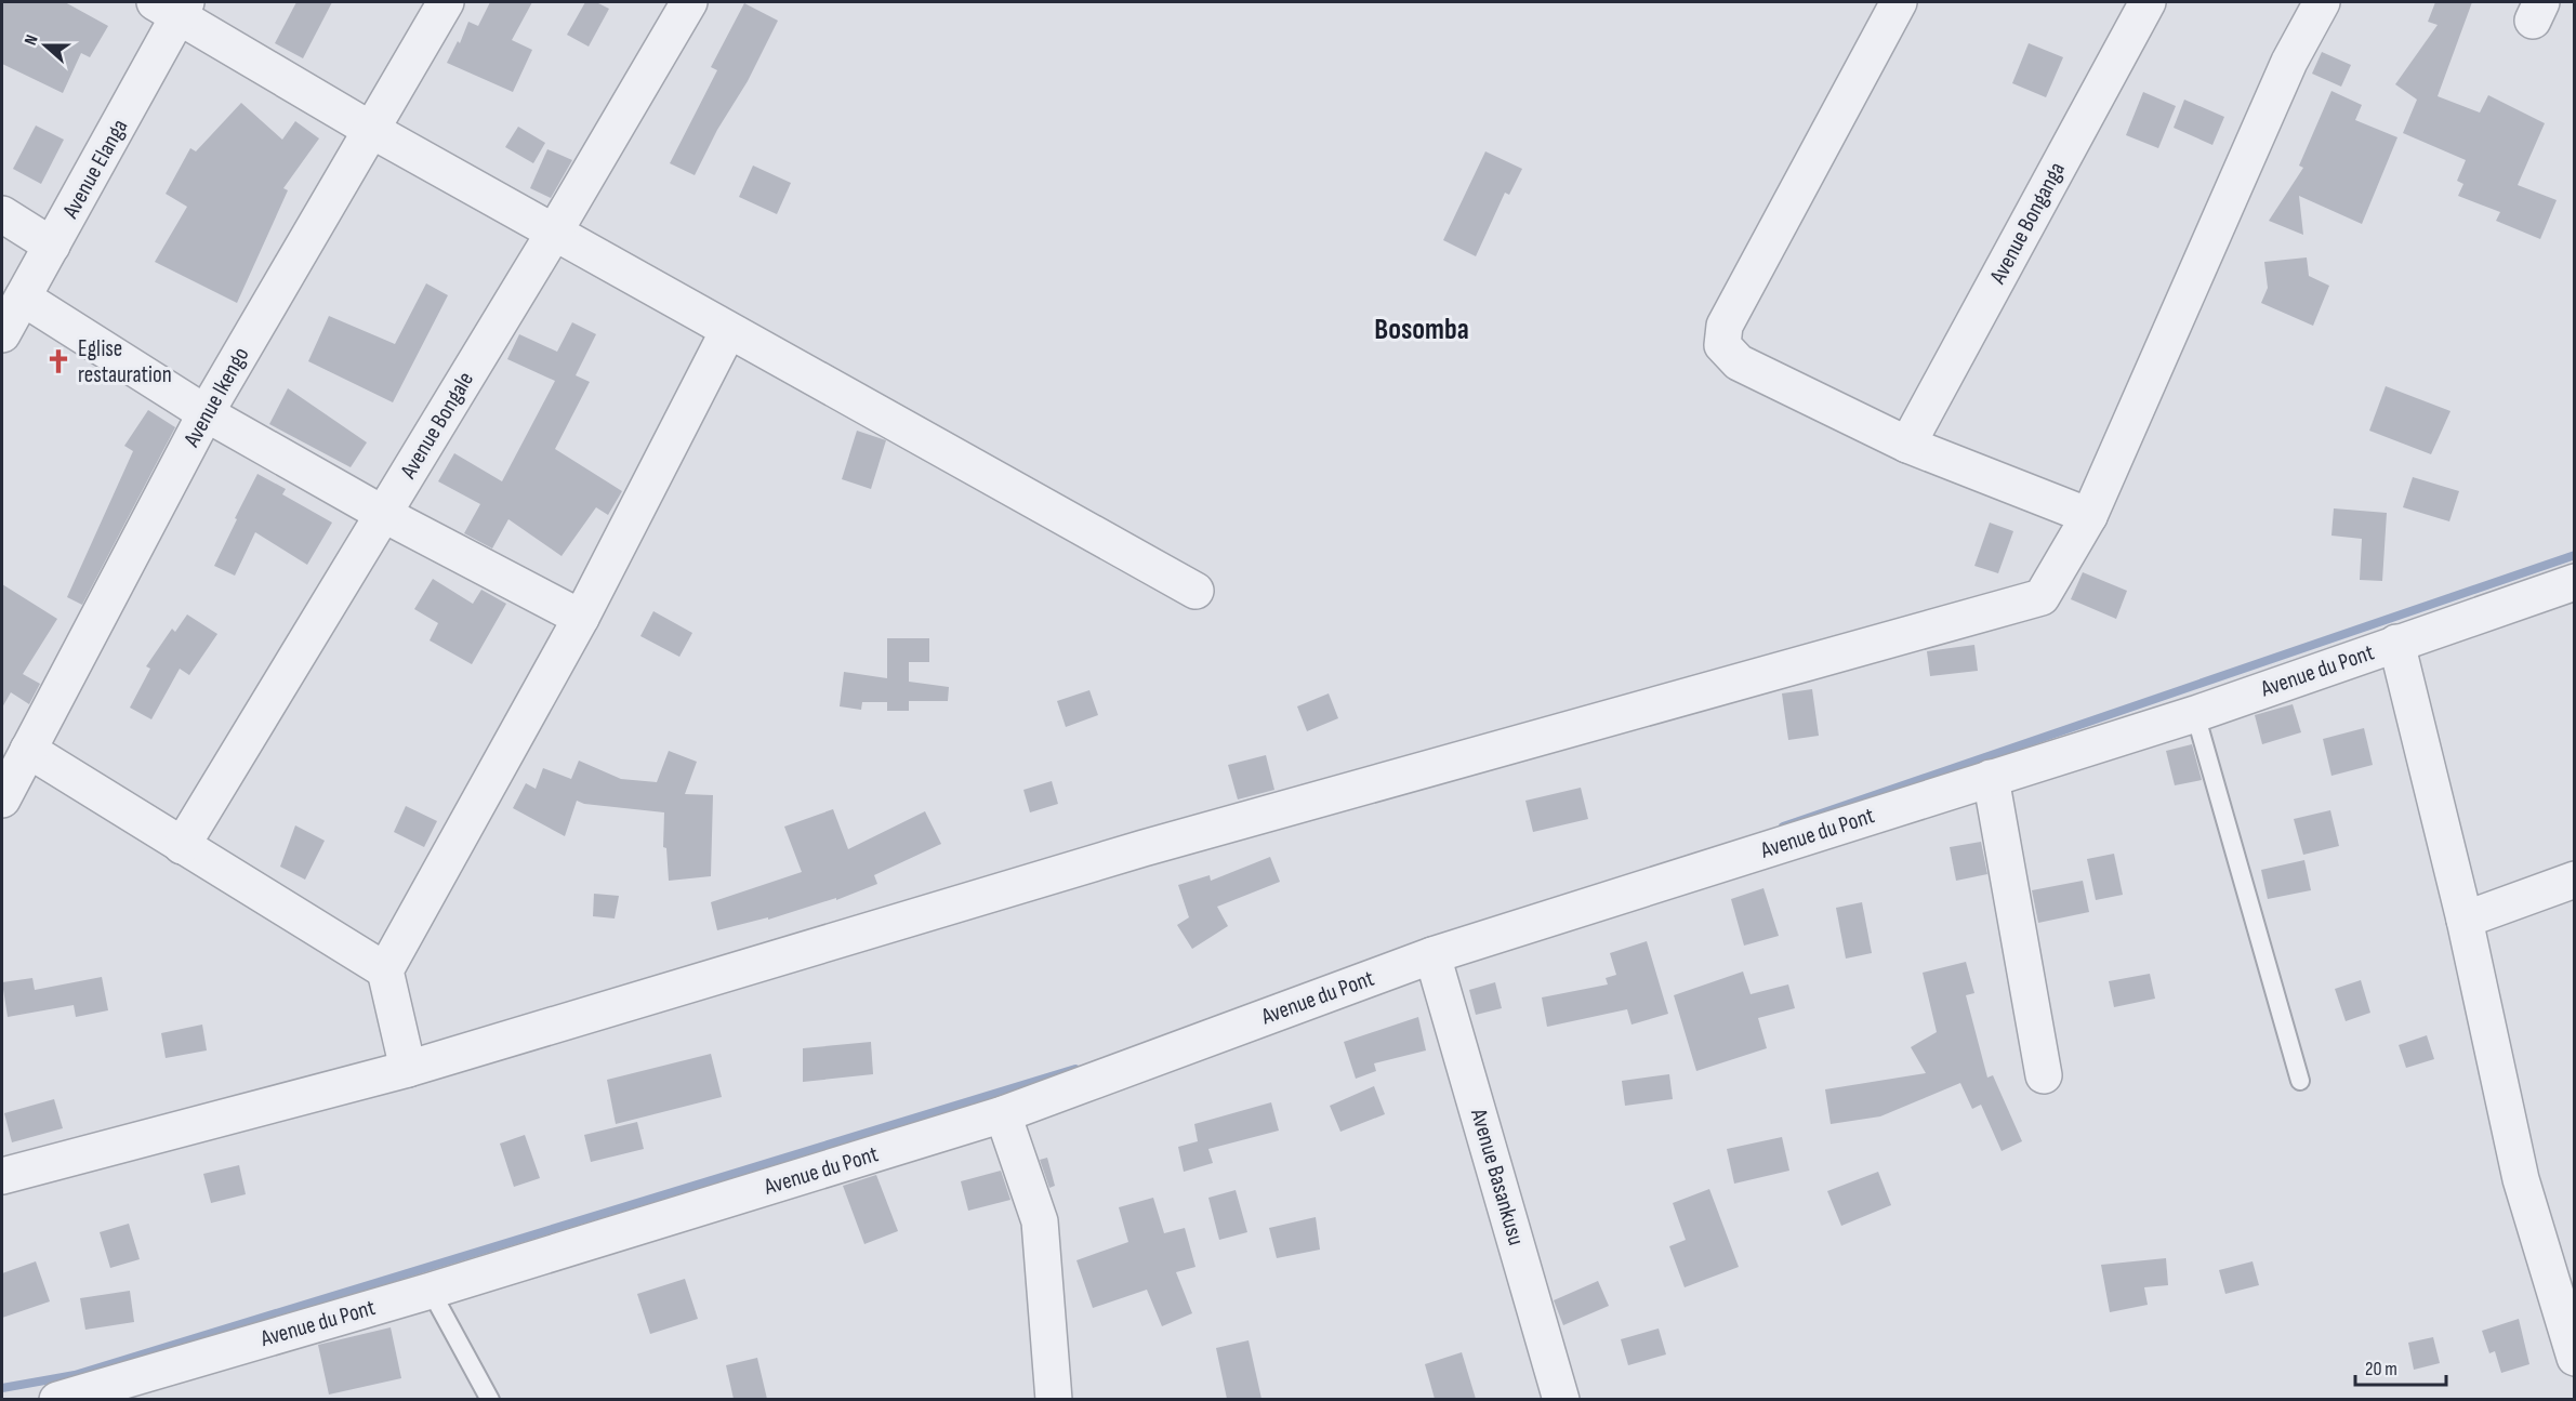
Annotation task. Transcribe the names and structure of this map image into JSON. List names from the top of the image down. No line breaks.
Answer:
{"streets":{"street":["Avenue Elanga","Avenue Bonganga","Avenue Ikengo","Avenue Bongale","Avenue du Pont","Avenue Basankusu"]},"crossings":[["Avenue du Pont","Avenue Basankusu"]],"districts":["Bosomba"],"places":{"church":["Eglise restauration"]},"scale_bar":"20 m","north":"left"}
